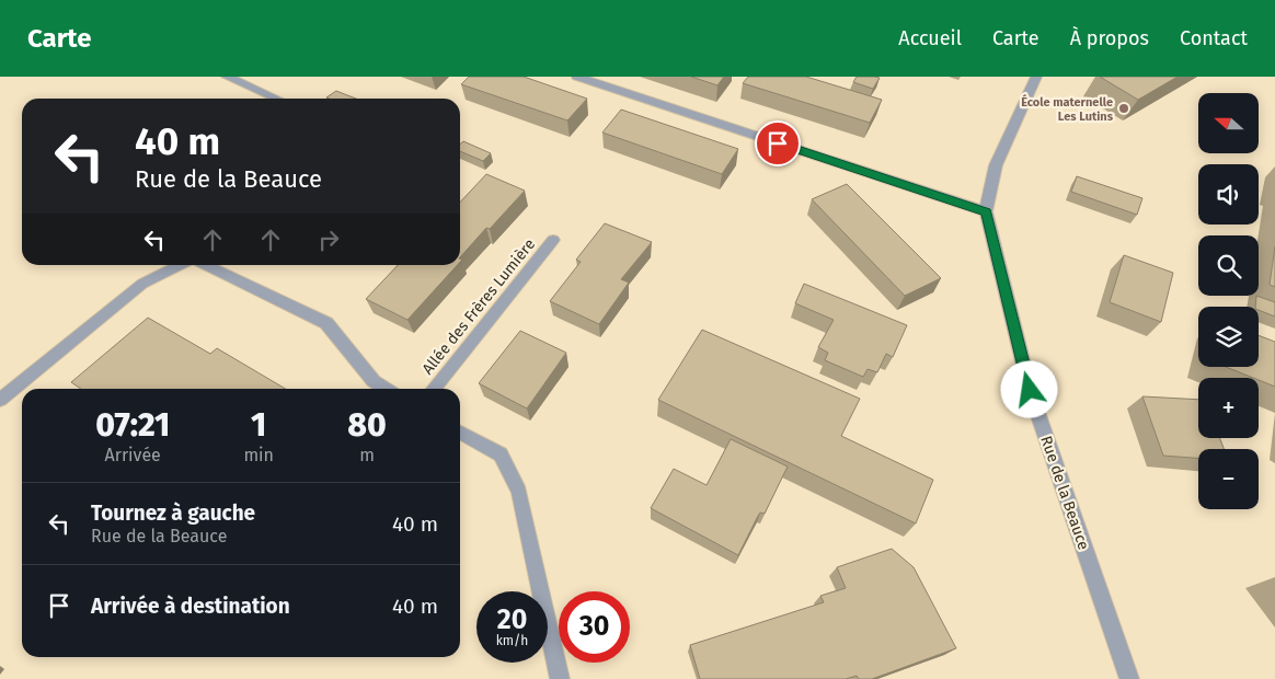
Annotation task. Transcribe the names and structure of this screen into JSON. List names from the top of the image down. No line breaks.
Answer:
{"streets":{"street":["Allée des Frères Lumière","Rue de la Beauce"]},"places":["École maternelle Les Lutins"],"north":"left","page":{"header":"Carte","nav":["Accueil","Carte","À propos","Contact"],"map_buttons":["+","−"],"turn":["40 m","Rue de la Beauce"],"eta":["07:21","Arrivée","1","min","80","m"],"list":[{"name":"Tournez à gauche","note":"Rue de la Beauce","value":"40 m"},{"name":"Arrivée à destination","value":"40 m"}],"speed":"20 km/h","limit":"30"}}
